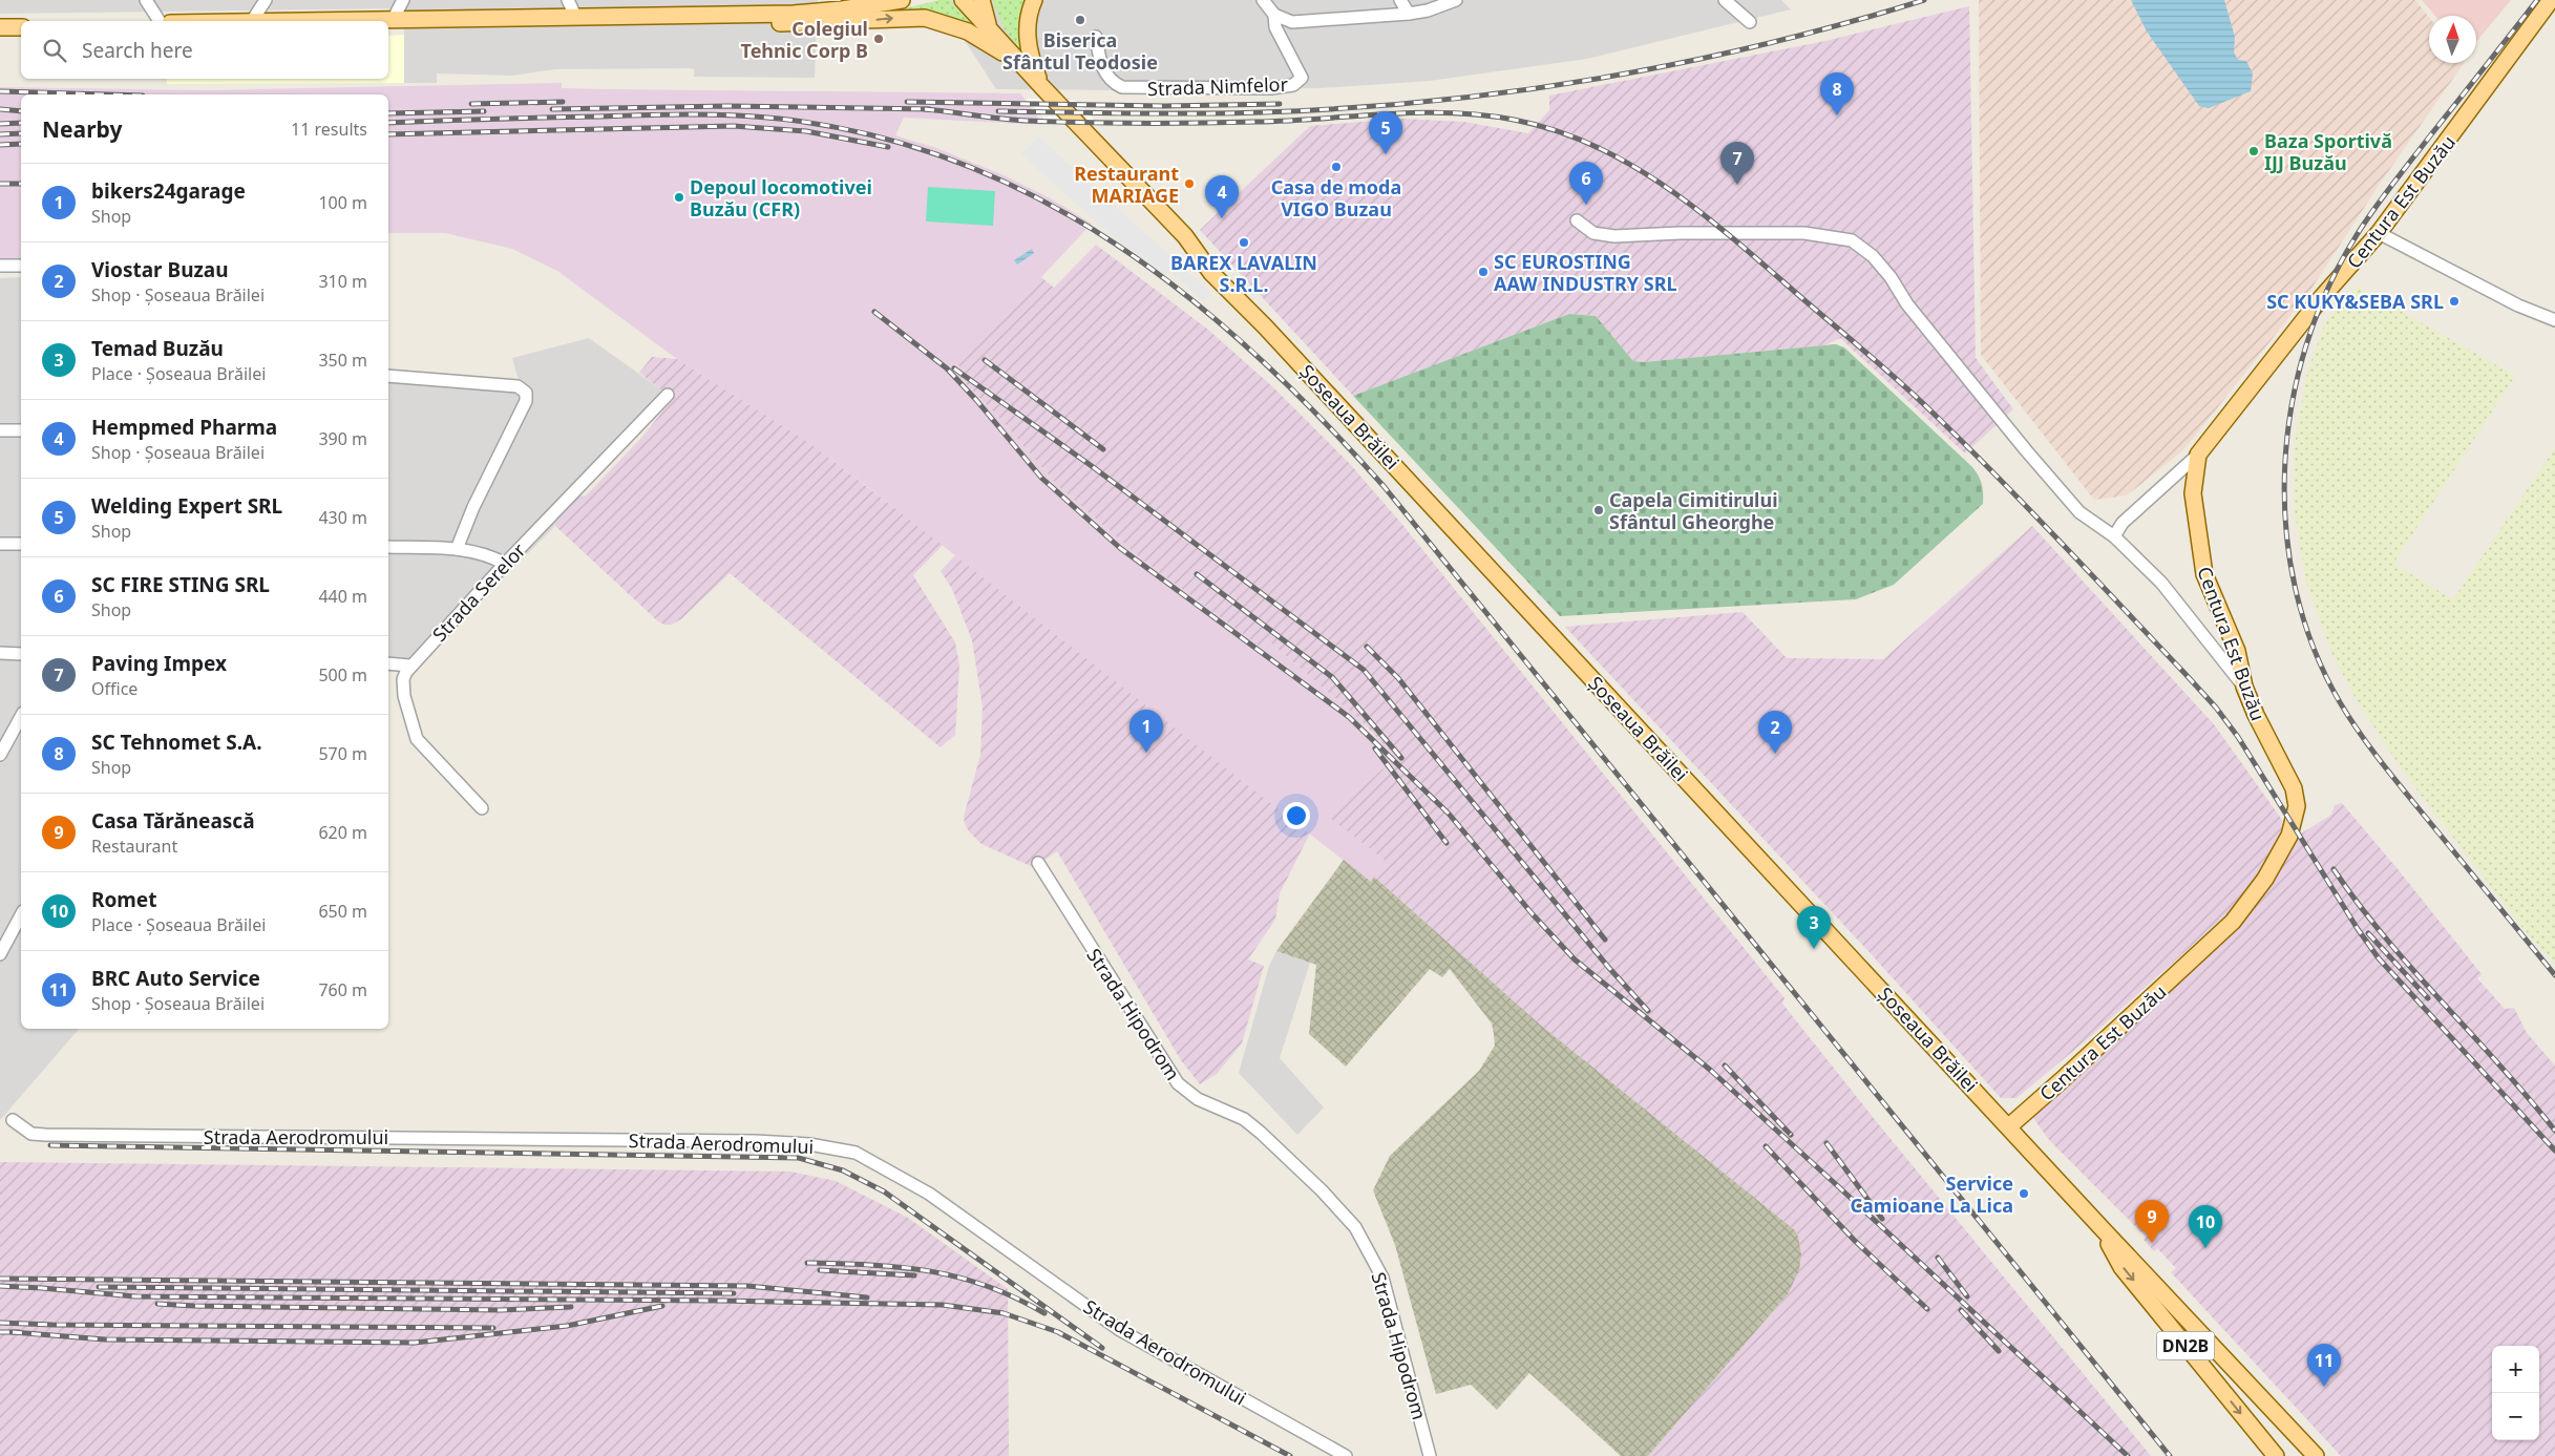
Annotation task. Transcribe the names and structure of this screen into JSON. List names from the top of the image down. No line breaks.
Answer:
{"streets":{"main road":["Centura Est Buzău","Șoseaua Brăilei","DN2B"],"street":["Strada Nimfelor","Strada Serelor","Strada Hipodrom","Strada Aerodromului"]},"crossings":[["Centura Est Buzău","Șoseaua Brăilei"],["Șoseaua Brăilei","DN2B"]],"places":["Biserica Sfântul Teodosie","Colegiul Tehnic Corp B","Baza Sportivă IJJ Buzău","Casa de moda VIGO Buzau","Restaurant MARIAGE","Depoul locomotivei Buzău (CFR)","BAREX LAVALIN S.R.L.","SC EUROSTING AAW INDUSTRY SRL","SC KUKY&SEBA SRL","Capela Cimitirului Sfântul Gheorghe","Service Camioane La Lica"],"north":"top","page":{"search":"Search here","pins":["8","5","7","6","4","1","2","3","9","10","11"],"heading":["Nearby","11 results"],"list":[{"mark":"1","name":"bikers24garage","note":"Shop","value":"100 m"},{"mark":"2","name":"Viostar Buzau","note":"Shop · Șoseaua Brăilei","value":"310 m"},{"mark":"3","name":"Temad Buzău","note":"Place · Șoseaua Brăilei","value":"350 m"},{"mark":"4","name":"Hempmed Pharma","note":"Shop · Șoseaua Brăilei","value":"390 m"},{"mark":"5","name":"Welding Expert SRL","note":"Shop","value":"430 m"},{"mark":"6","name":"SC FIRE STING SRL","note":"Shop","value":"440 m"},{"mark":"7","name":"Paving Impex","note":"Office","value":"500 m"},{"mark":"8","name":"SC Tehnomet S.A.","note":"Shop","value":"570 m"},{"mark":"9","name":"Casa Tărănească","note":"Restaurant","value":"620 m"},{"mark":"10","name":"Romet","note":"Place · Șoseaua Brăilei","value":"650 m"},{"mark":"11","name":"BRC Auto Service","note":"Shop · Șoseaua Brăilei","value":"760 m"}],"map_buttons":["+","−"]}}
